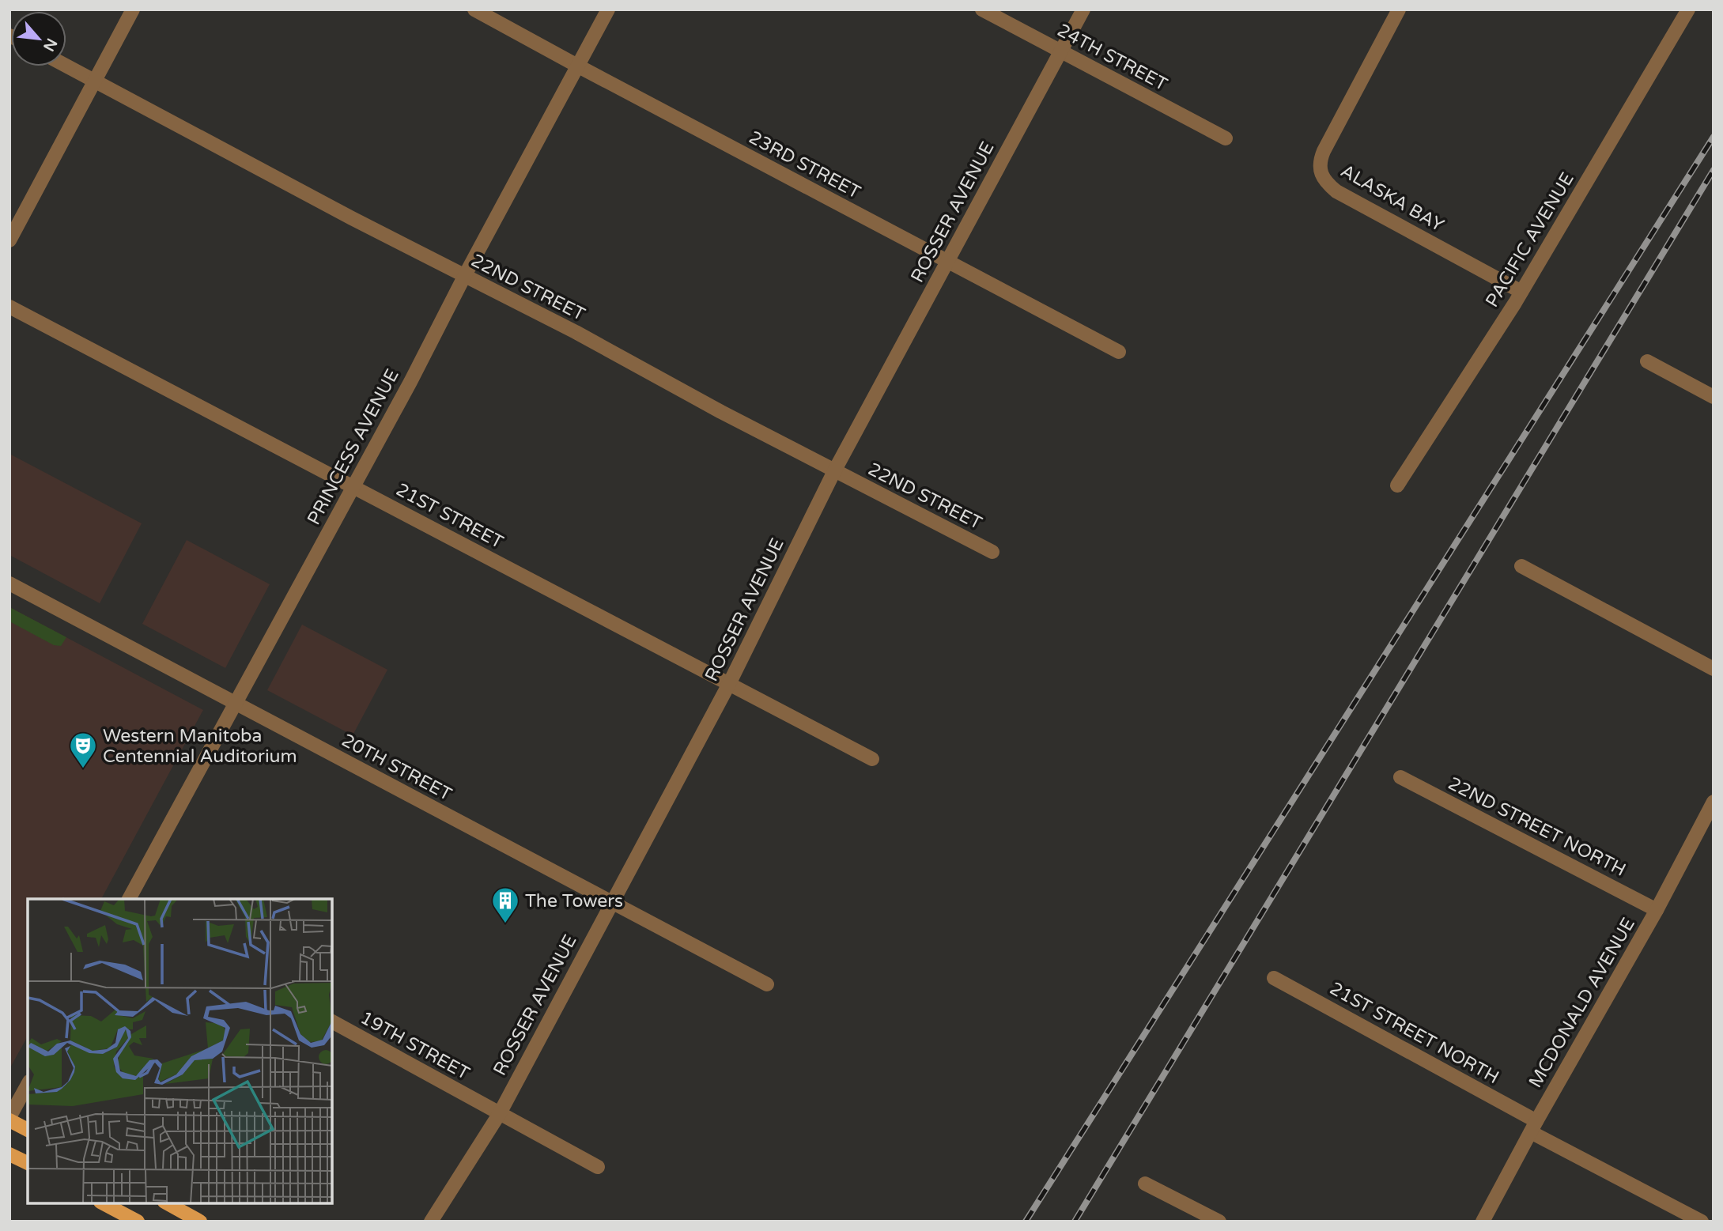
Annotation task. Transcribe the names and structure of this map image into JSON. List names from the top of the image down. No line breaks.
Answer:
{"streets":{"street":["24TH STREET","23RD STREET","ALASKA BAY","ROSSER AVENUE","PACIFIC AVENUE","22ND STREET","PRINCESS AVENUE","21ST STREET","20TH STREET","22ND STREET NORTH","MCDONALD AVENUE","21ST STREET NORTH","19TH STREET"]},"crossings":[["24TH STREET","ROSSER AVENUE"],["23RD STREET","ROSSER AVENUE"],["23RD STREET","PRINCESS AVENUE"],["ALASKA BAY","PACIFIC AVENUE"],["ROSSER AVENUE","22ND STREET"],["ROSSER AVENUE","21ST STREET"],["ROSSER AVENUE","20TH STREET"],["ROSSER AVENUE","19TH STREET"],["22ND STREET","PRINCESS AVENUE"],["PRINCESS AVENUE","21ST STREET"],["PRINCESS AVENUE","20TH STREET"],["22ND STREET NORTH","MCDONALD AVENUE"],["MCDONALD AVENUE","21ST STREET NORTH"]],"places":{"theatre":["Western Manitoba Centennial Auditorium"],"building":["The Towers"]},"north":"bottom right"}
